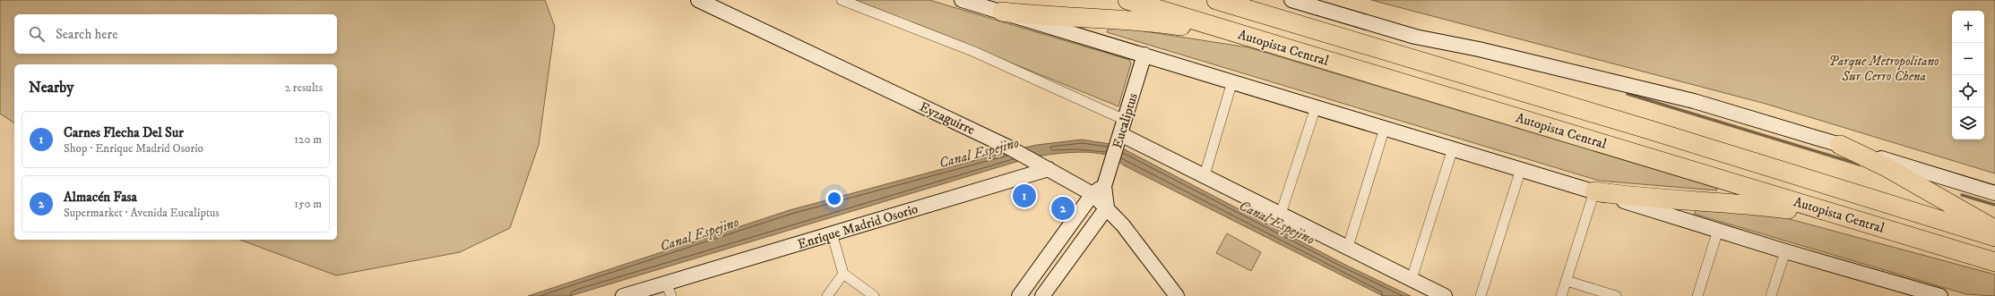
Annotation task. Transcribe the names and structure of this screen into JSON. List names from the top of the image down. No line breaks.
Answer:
{"streets":{"highway":["Autopista Central"],"main road":["Eyzaguirre","Eucaliptus","Enrique Madrid Osorio"]},"crossings":[["Eyzaguirre","Eucaliptus"],["Eyzaguirre","Enrique Madrid Osorio"]],"water":["Canal Espejino"],"parks":["Parque Metropolitano Sur Cerro Chena"],"page":{"map_buttons":["+","−"],"search":"Search here","heading":["Nearby","2 results"],"list":[{"mark":"1","name":"Carnes Flecha Del Sur","note":"Shop · Enrique Madrid Osorio","value":"120 m"},{"mark":"2","name":"Almacén Fasa","note":"Supermarket · Avenida Eucaliptus","value":"150 m"}],"pins":["1","2"]}}
